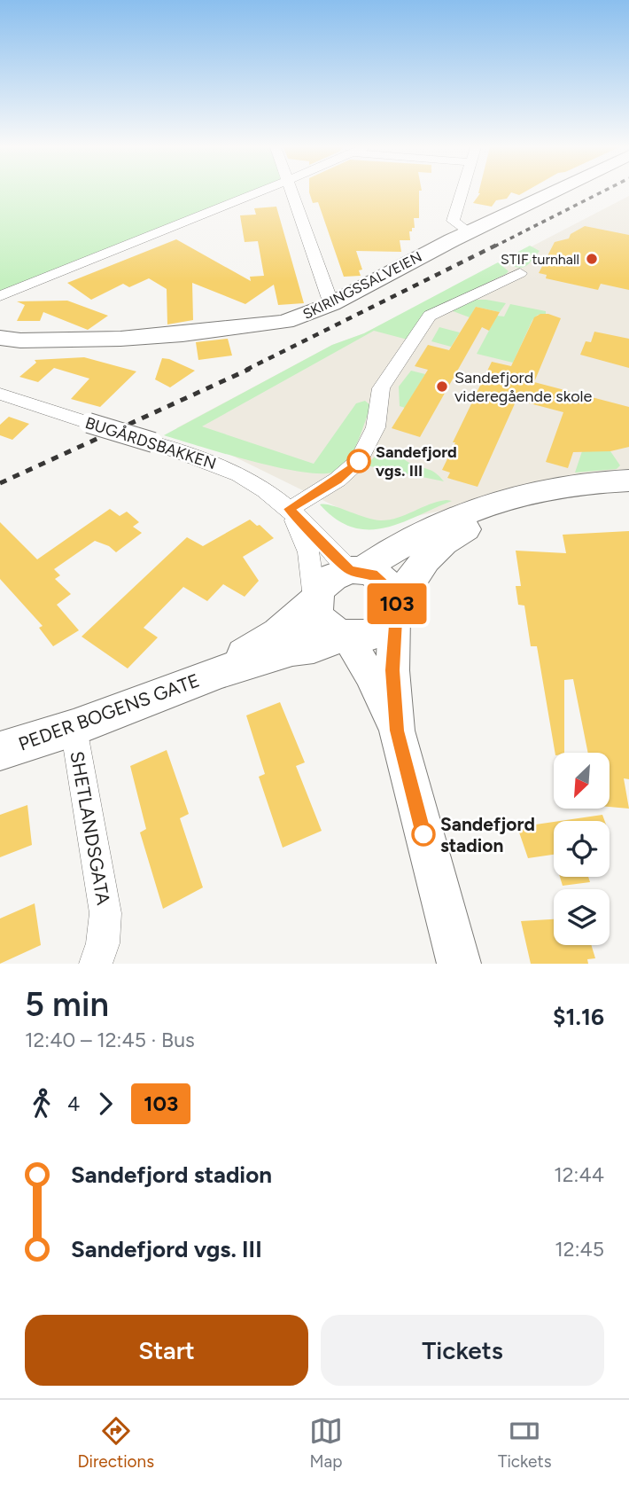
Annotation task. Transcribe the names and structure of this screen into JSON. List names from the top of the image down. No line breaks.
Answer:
{"streets":{"main road":["SKIRINGSSALVEIEN","PEDER BOGENS GATE"],"street":["BUGÅRDSBAKKEN","SHETLANDSGATA"]},"crossings":[["BUGÅRDSBAKKEN","PEDER BOGENS GATE"],["PEDER BOGENS GATE","SHETLANDSGATA"]],"places":["STIF turnhall","Sandefjord videregående skole","Sandefjord vgs. III","Sandefjord stadion"],"lines":["bus line 103"],"north":"bottom left","page":{"on_map":"103","heading":["5 min","12:40 – 12:45 · Bus","$1.16"],"legs":["4","103"],"list":[{"name":"Sandefjord stadion","value":"12:44"},{"name":"Sandefjord vgs. III","value":"12:45"}],"buttons":["Start","Tickets"],"tabs":["Directions","Map","Tickets"]}}
